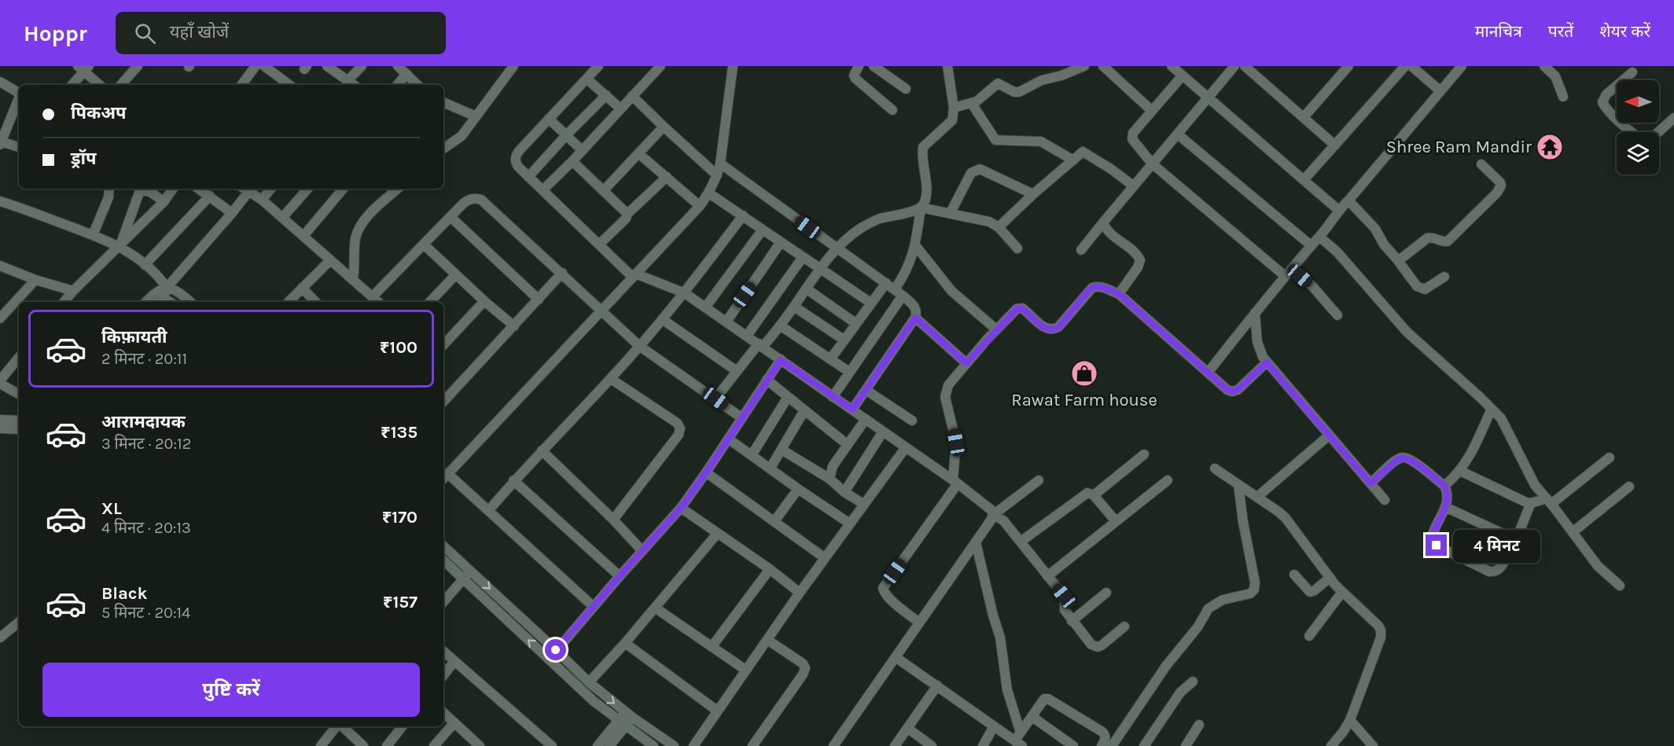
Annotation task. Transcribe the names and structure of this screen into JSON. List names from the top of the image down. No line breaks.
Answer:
{"places":{"temple":["Shree Ram Mandir"],"shop":["Rawat Farm house"]},"north":"left","page":{"header":"Hoppr","search":"यहाँ खोजें","nav":["मानचित्र","परतें","शेयर करें"],"banner":["पिकअप","ड्रॉप"],"list":[{"name":"किफ़ायती","note":"2 मिनट · 20:11","value":"₹100"},{"name":"आरामदायक","note":"3 मिनट · 20:12","value":"₹135"},{"name":"XL","note":"4 मिनट · 20:13","value":"₹170"},{"name":"Black","note":"5 मिनट · 20:14","value":"₹157"}],"bubble":"4 मिनट","buttons":"पुष्टि करें"}}
